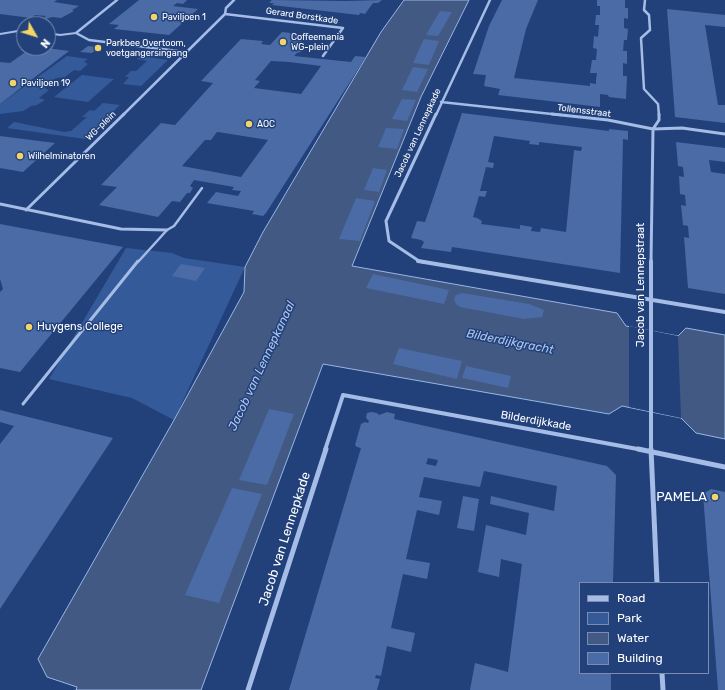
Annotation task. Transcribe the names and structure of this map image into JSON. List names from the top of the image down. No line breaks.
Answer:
{"streets":{"street":["Gerard Borstkade","Tollensstraat","WG-plein","Jacob van Lennepkade","Jacob van Lennepstraat","Bilderdijkkade"]},"crossings":[["Gerard Borstkade","WG-plein"],["Tollensstraat","Jacob van Lennepkade"],["Tollensstraat","Jacob van Lennepstraat"],["Jacob van Lennepkade","Jacob van Lennepstraat"],["Jacob van Lennepkade","Bilderdijkkade"],["Jacob van Lennepstraat","Bilderdijkkade"]],"water":["Bilderdijkgracht","Jacob van Lennepkanaal"],"places":["Paviljoen 1","Coffeemania WG-plein","Parkbee Overtoom, voetgangersingang","Paviljoen 19","AOC","Wilhelminatoren","Huygens College","PAMELA"],"legend":["Road","Park","Water","Building"],"north":"bottom right"}
